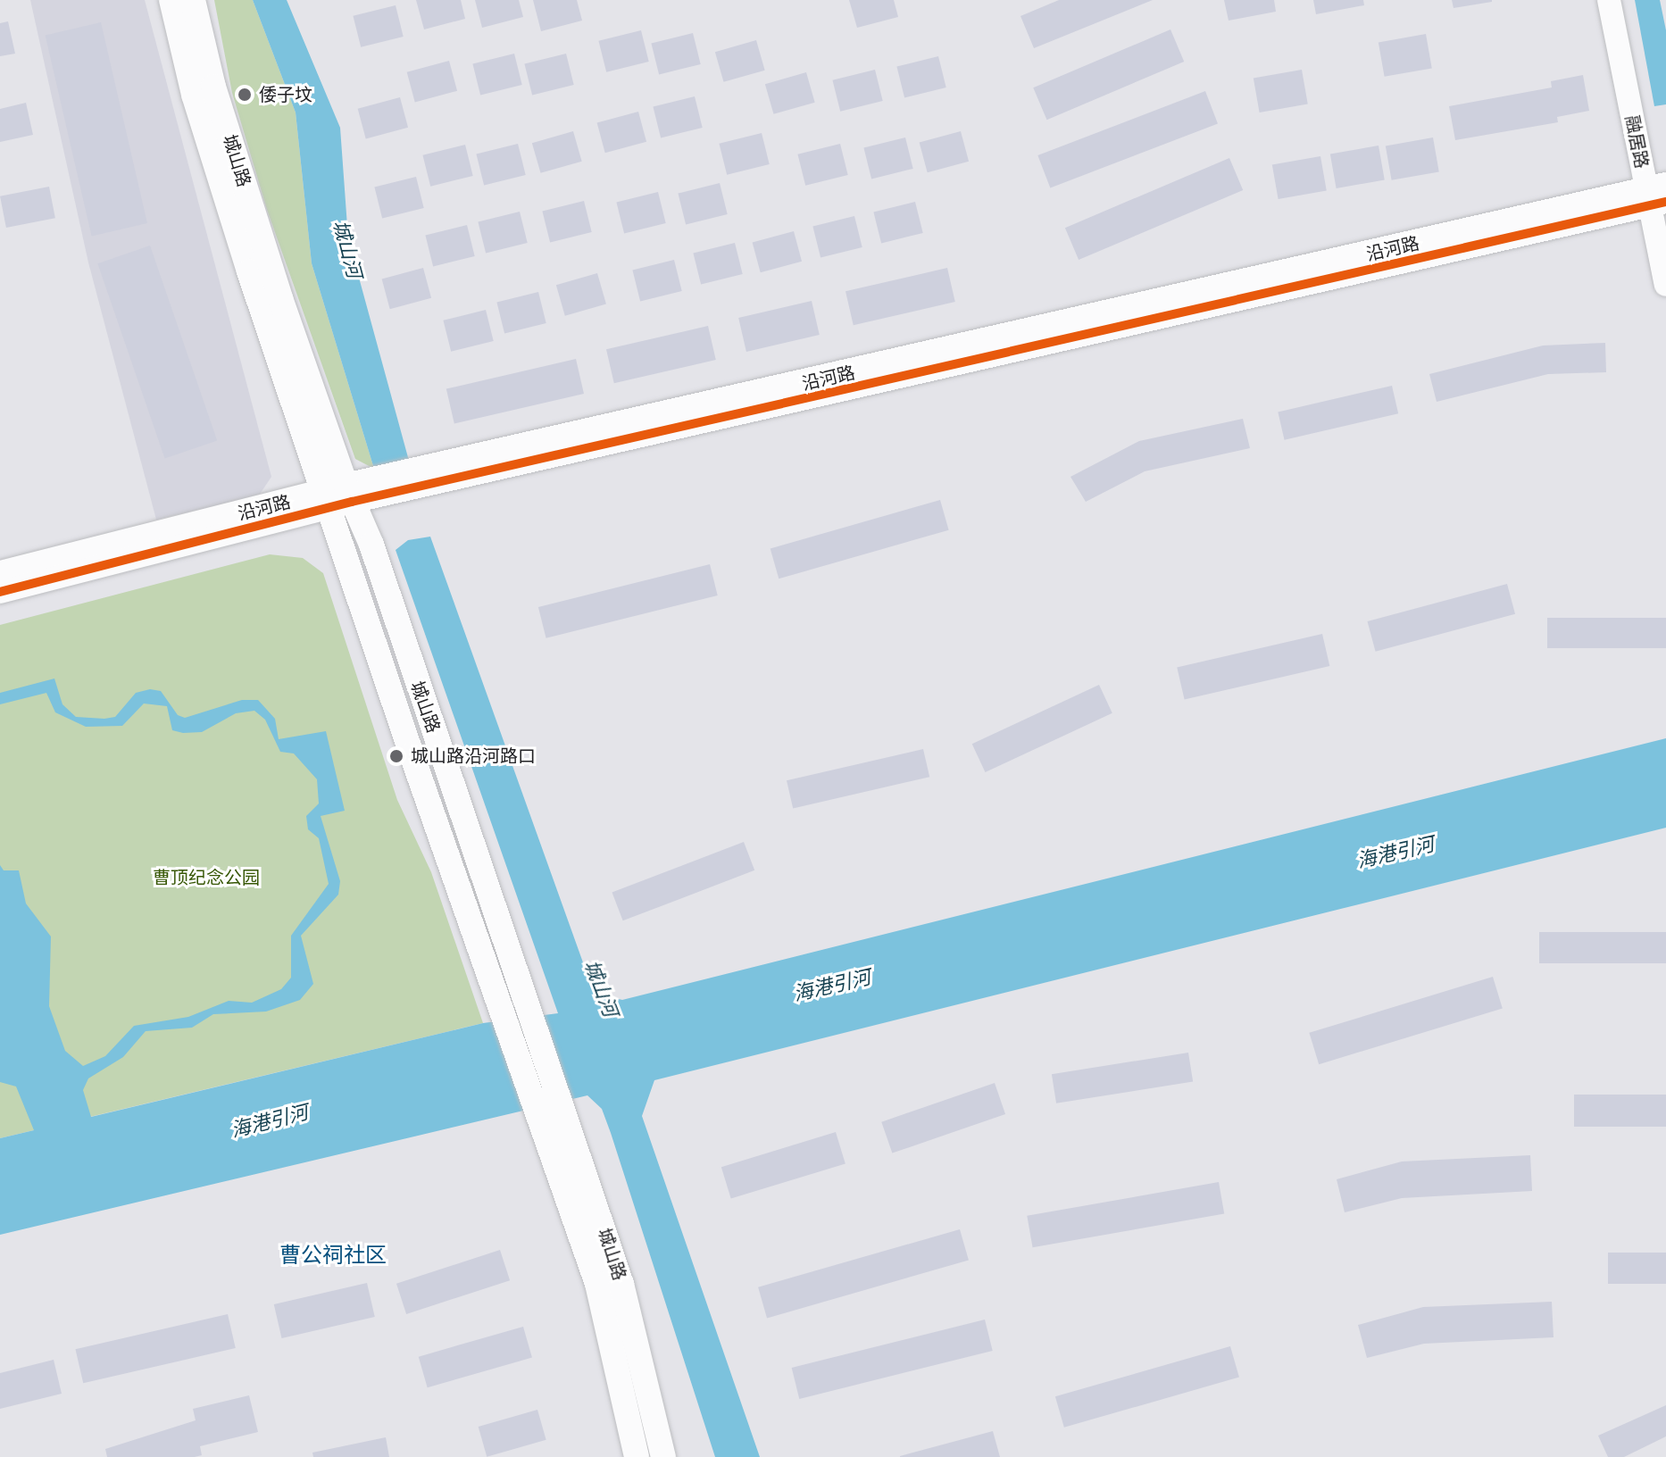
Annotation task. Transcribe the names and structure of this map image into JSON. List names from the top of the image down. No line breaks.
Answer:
{"streets":{"main road":["城山路"],"street":["融居路","沿河路"]},"crossings":[["融居路","沿河路"],["城山路","沿河路"]],"districts":["曹公祠社区"],"water":["城山河","海港引河"],"parks":["曹顶纪念公园"],"places":["倭子坟","城山路沿河路口"]}
